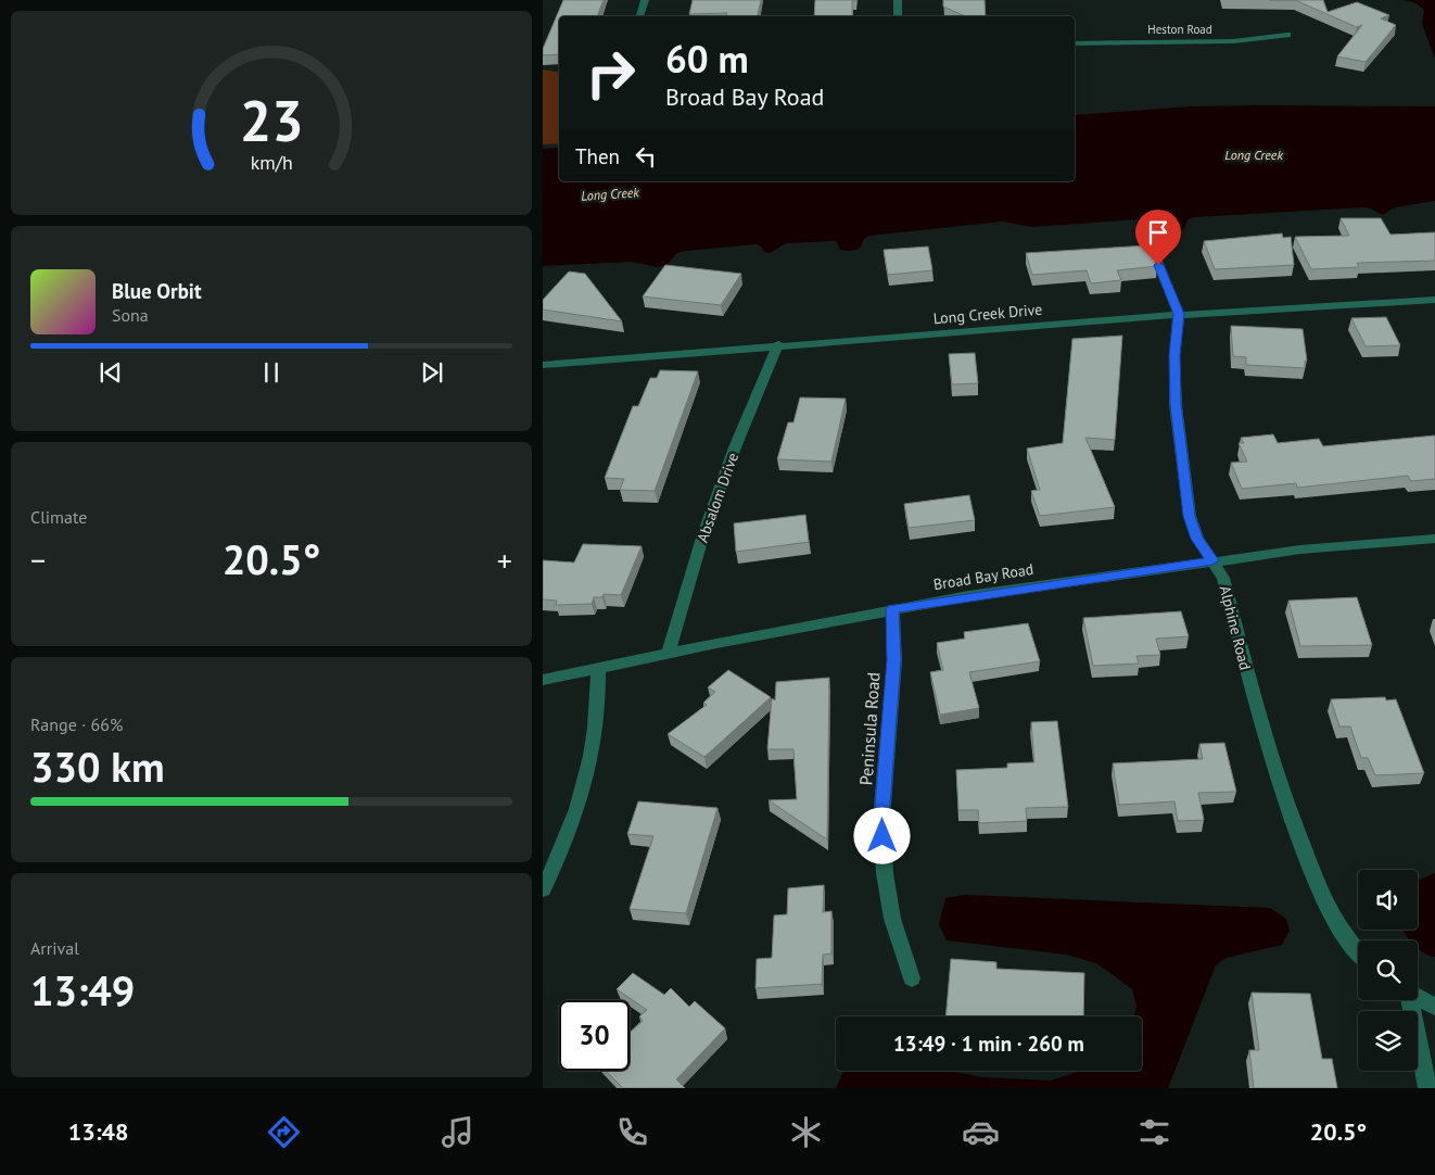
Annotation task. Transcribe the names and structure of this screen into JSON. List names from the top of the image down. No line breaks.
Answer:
{"streets":{"street":["Heston Road","Long Creek Drive","Absalom Drive","Broad Bay Road","Alphine Road","Peninsula Road"]},"crossings":[["Long Creek Drive","Absalom Drive"],["Long Creek Drive","Alphine Road"],["Absalom Drive","Broad Bay Road"],["Broad Bay Road","Alphine Road"],["Broad Bay Road","Peninsula Road"]],"water":["Long Creek"],"page":{"turn":["60 m","Broad Bay Road"],"then":"Then","song":["Blue Orbit","Sona"],"tile":["Climate",["Range · 66%","330 km"],["Arrival","13:49"]],"heat":["−","20.5°","+"],"limit":"30","trip":"13:49 · 1 min · 260 m","tabs":["13:48","20.5°"],"gauge":["23","km/h"]}}
